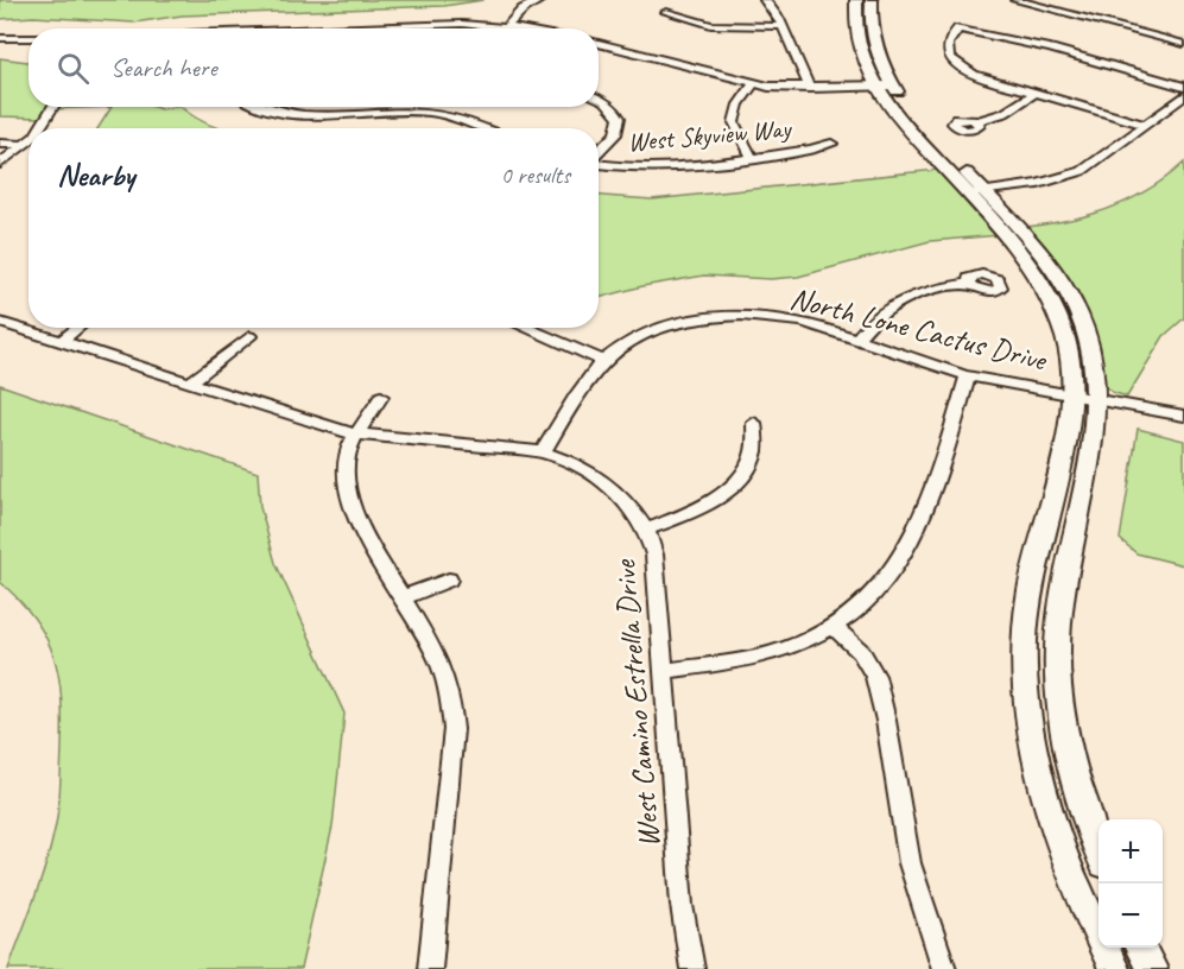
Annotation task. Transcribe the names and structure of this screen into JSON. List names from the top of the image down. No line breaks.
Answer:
{"streets":{"street":["West Skyview Way","North Lone Cactus Drive","West Camino Estrella Drive"]},"crossings":[["North Lone Cactus Drive","West Camino Estrella Drive"]],"page":{"search":"Search here","heading":["Nearby","0 results"],"map_buttons":["+","−"]}}
